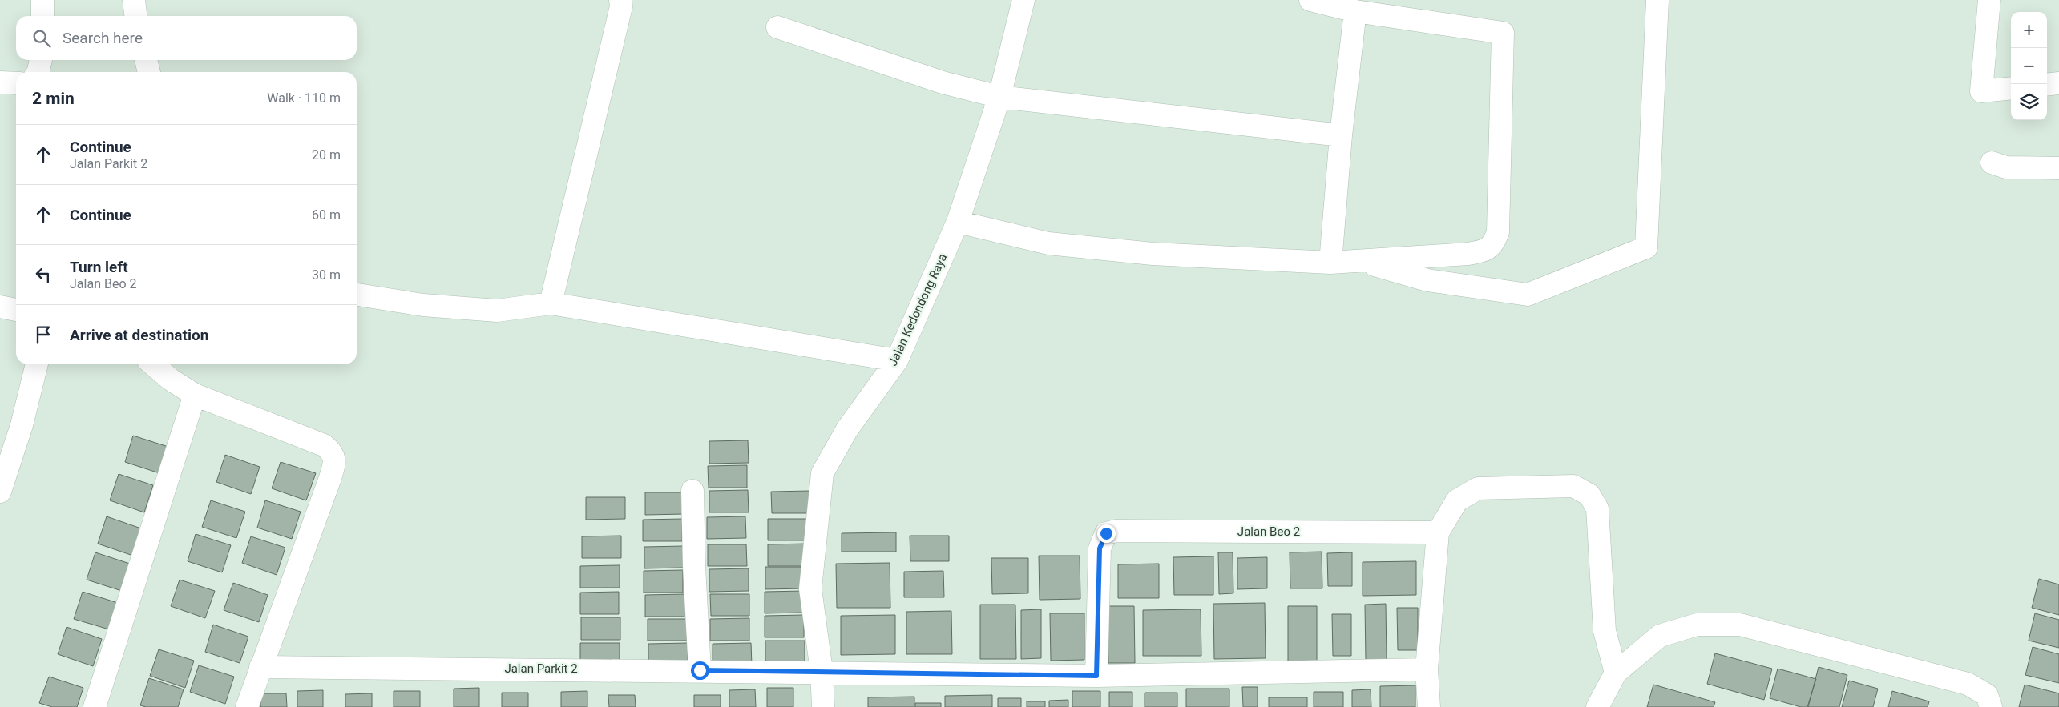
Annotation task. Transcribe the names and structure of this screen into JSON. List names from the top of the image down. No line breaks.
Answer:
{"streets":{"street":["Jalan Kedondong Raya","Jalan Beo 2","Jalan Parkit 2"]},"crossings":[["Jalan Kedondong Raya","Jalan Parkit 2"],["Jalan Beo 2","Jalan Parkit 2"]],"page":{"map_buttons":["+","−"],"search":"Search here","heading":["2 min","Walk · 110 m"],"list":[["Continue","Jalan Parkit 2","20 m"],["Continue","60 m"],["Turn left","Jalan Beo 2","30 m"],"Arrive at destination"]}}
